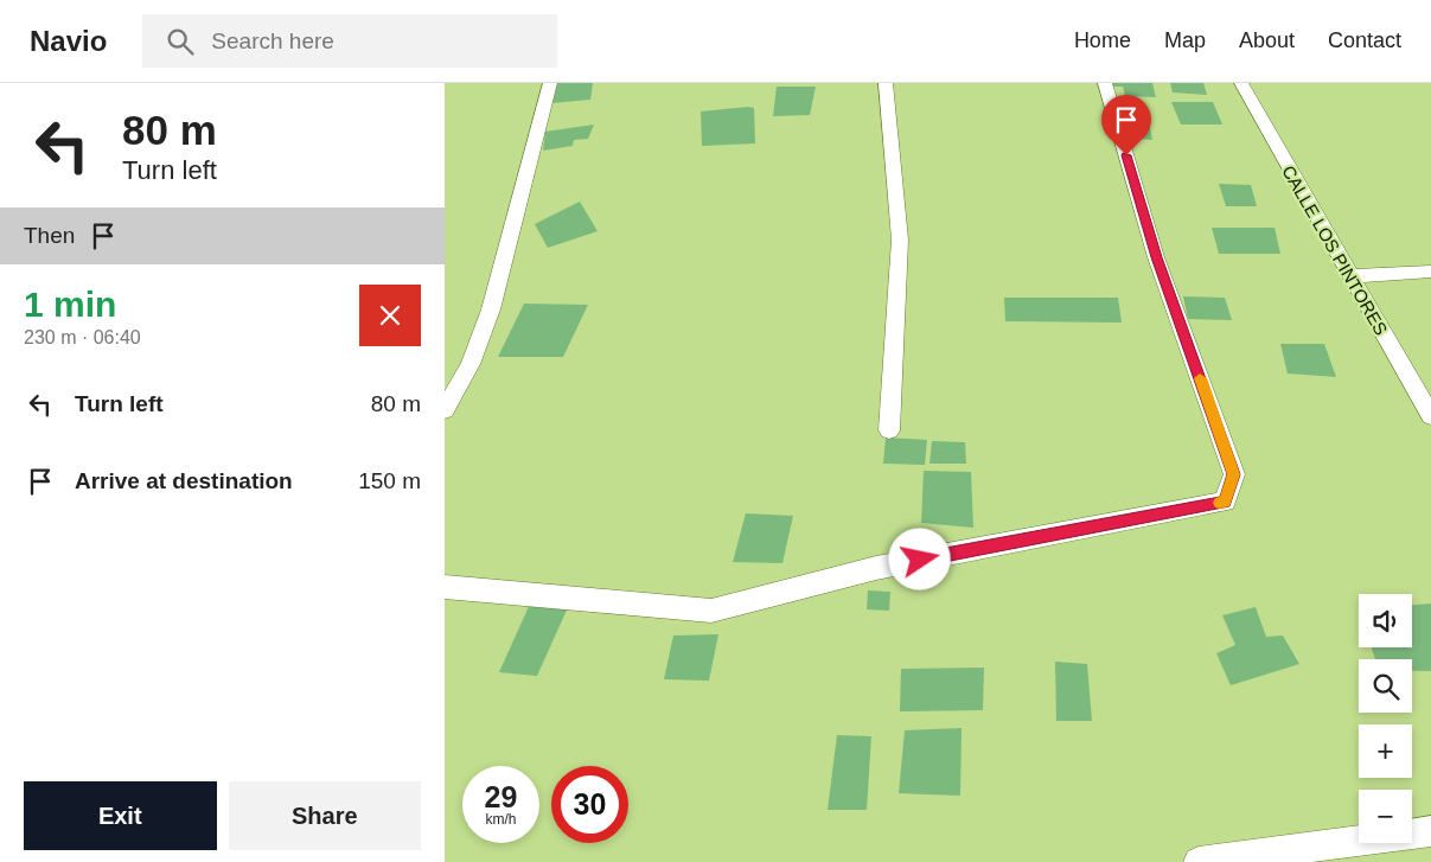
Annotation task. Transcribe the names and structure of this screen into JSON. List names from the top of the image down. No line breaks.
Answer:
{"streets":{"street":["CALLE LOS PINTORES"]},"page":{"header":"Navio","search":"Search here","nav":["Home","Map","About","Contact"],"turn":["80 m","Turn left"],"then":"Then","heading":["1 min","230 m · 06:40"],"list":[{"name":"Turn left","value":"80 m"},{"name":"Arrive at destination","value":"150 m"}],"map_buttons":["+","−"],"speed":"29 km/h","limit":"30","buttons":["Exit","Share"]}}
